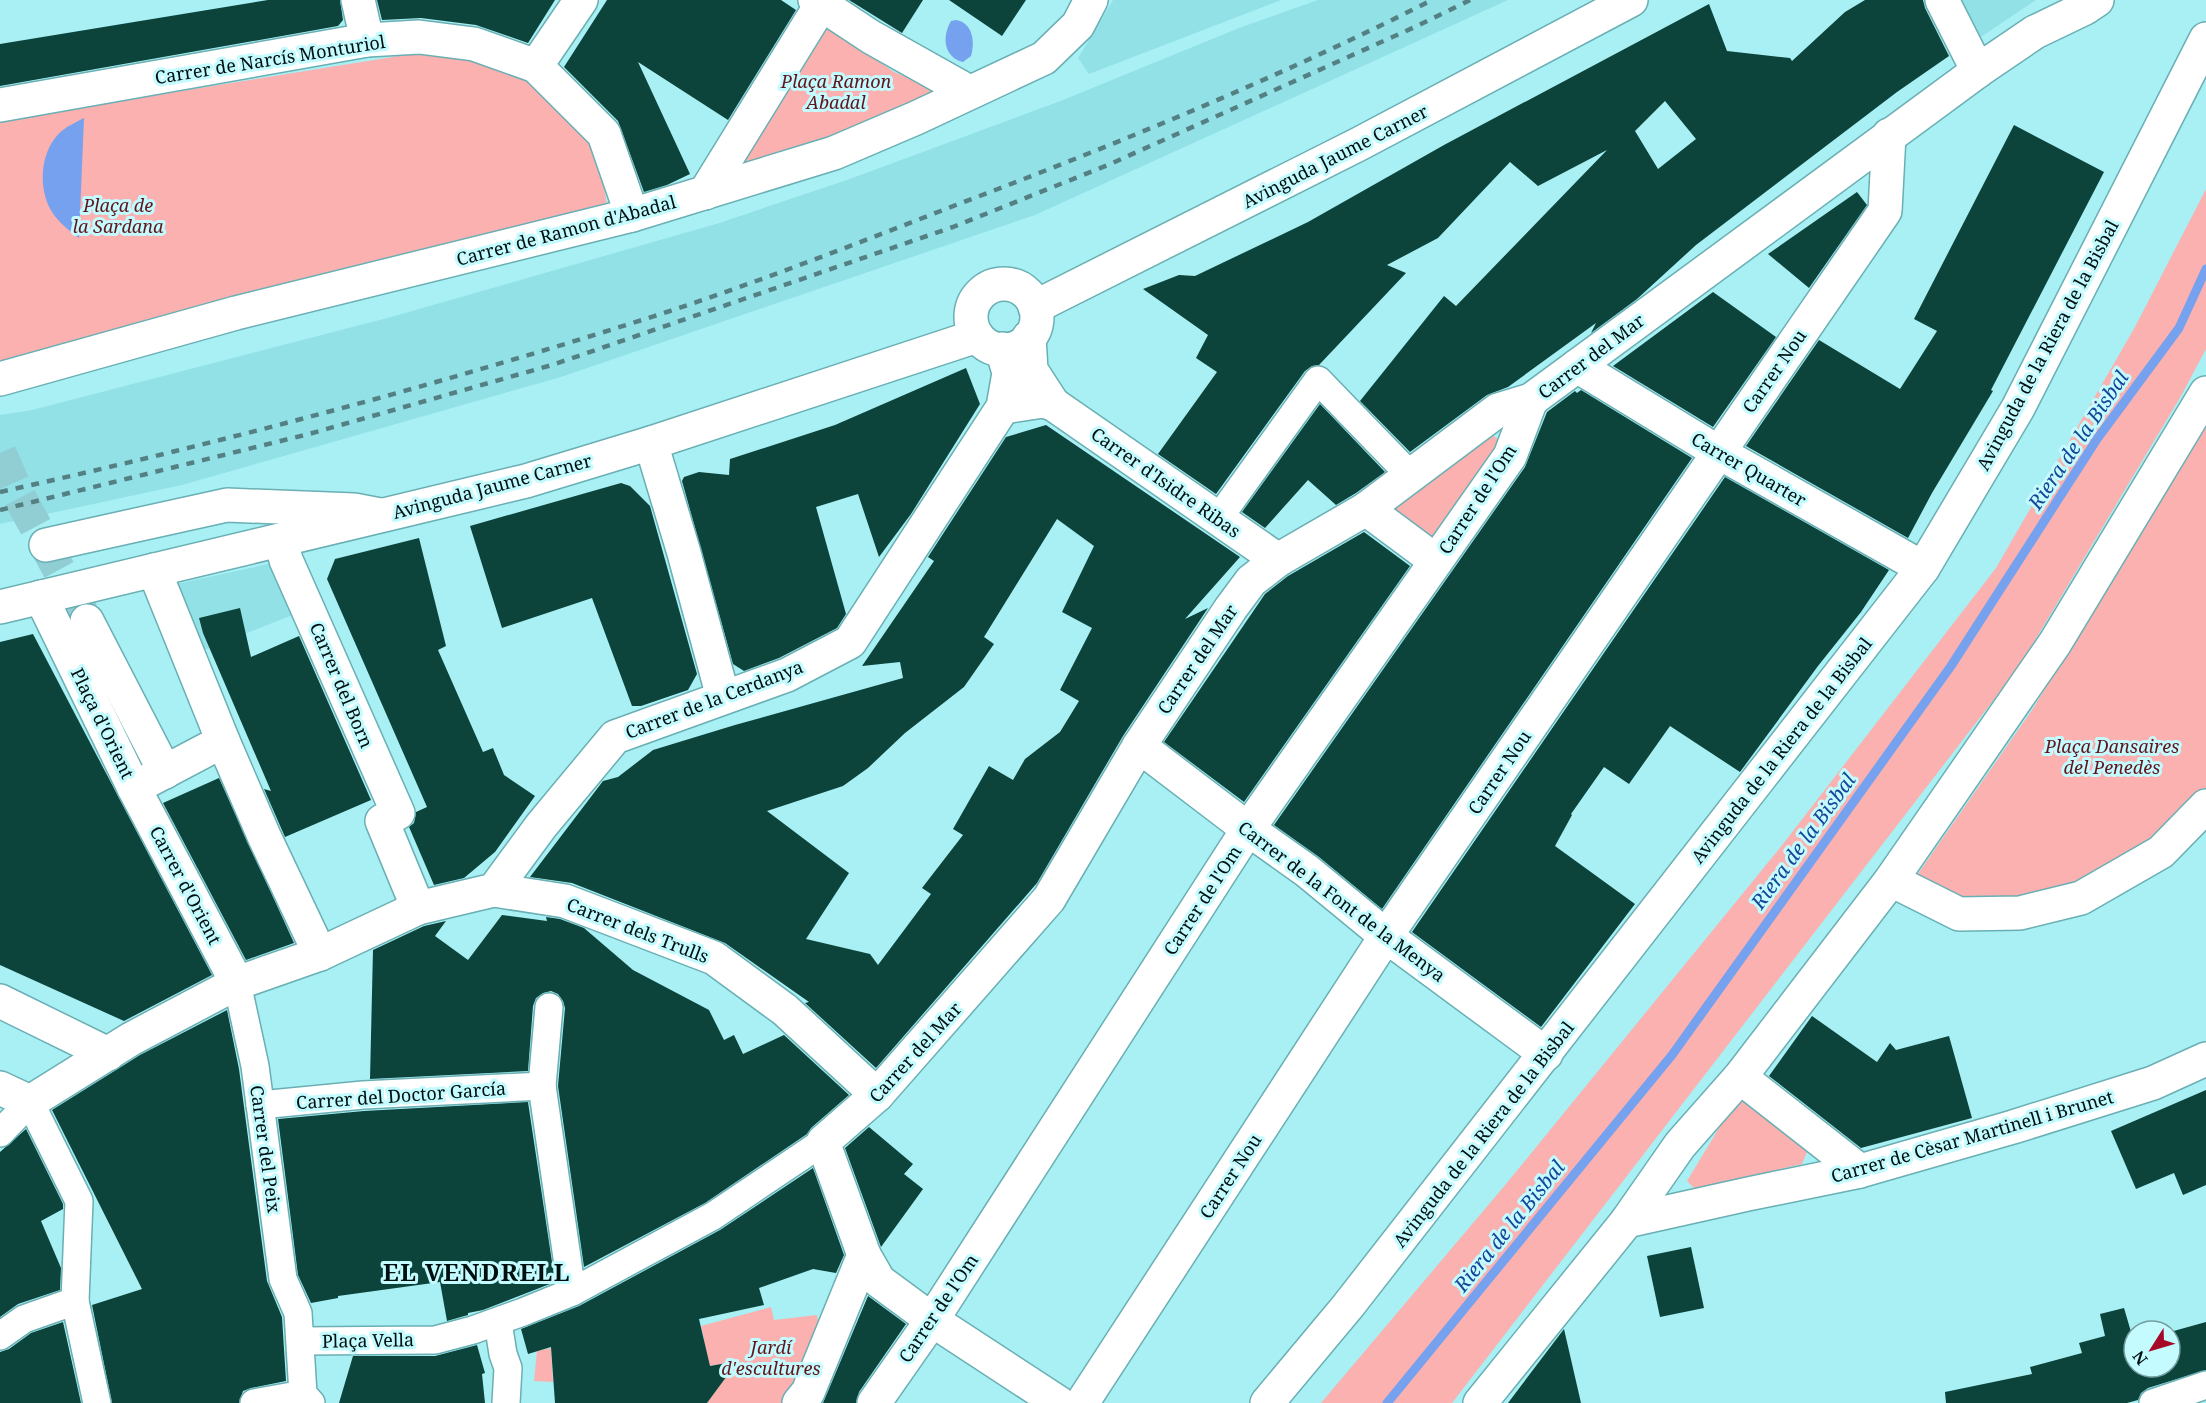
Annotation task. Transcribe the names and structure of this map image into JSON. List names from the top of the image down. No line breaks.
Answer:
{"streets":{"street":["Carrer de Narcís Monturiol","Avinguda Jaume Carner","Carrer de Ramon d'Abadal","Avinguda de la Riera de la Bisbal","Carrer del Mar","Carrer Nou","Carrer Quarter","Carrer d'Isidre Ribas","Carrer de l'Om","Carrer del Born","Carrer de la Cerdanya","Plaça d'Orient","Carrer d'Orient","Carrer de la Font de la Menya","Carrer dels Trulls","Carrer del Doctor García","Carrer de Cèsar Martinell i Brunet","Carrer del Peix","Plaça Vella"]},"crossings":[["Carrer de Narcís Monturiol","Carrer de Ramon d'Abadal"],["Avinguda Jaume Carner","Carrer d'Isidre Ribas"],["Avinguda Jaume Carner","Carrer del Born"],["Avinguda Jaume Carner","Carrer de la Cerdanya"],["Avinguda Jaume Carner","Plaça d'Orient"],["Avinguda de la Riera de la Bisbal","Carrer Quarter"],["Avinguda de la Riera de la Bisbal","Carrer de la Font de la Menya"],["Carrer del Mar","Carrer Nou"],["Carrer del Mar","Carrer Quarter"],["Carrer del Mar","Carrer d'Isidre Ribas"],["Carrer del Mar","Carrer de l'Om"],["Carrer del Mar","Carrer de la Font de la Menya"],["Carrer del Mar","Carrer dels Trulls"],["Carrer del Mar","Plaça Vella"],["Carrer Nou","Carrer Quarter"],["Carrer Nou","Carrer de la Font de la Menya"],["Carrer d'Isidre Ribas","Carrer de la Cerdanya"],["Carrer de l'Om","Carrer de la Font de la Menya"],["Carrer de la Cerdanya","Carrer dels Trulls"],["Plaça d'Orient","Carrer d'Orient"],["Carrer d'Orient","Carrer del Peix"],["Carrer del Doctor García","Carrer del Peix"],["Carrer del Peix","Plaça Vella"]],"districts":["EL VENDRELL"],"water":["Riera de la Bisbal"],"parks":["Plaça Ramon Abadal","Plaça de la Sardana","Plaça Dansaires del Penedès","Jardí d'escultures"],"north":"bottom left"}
